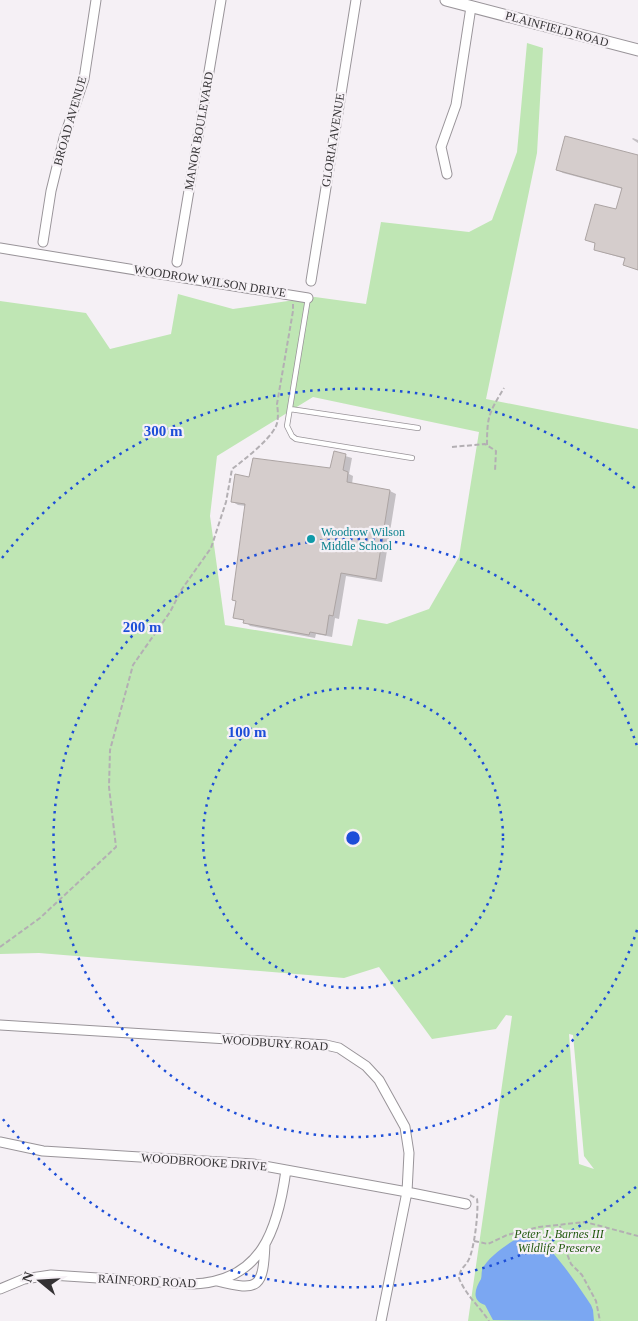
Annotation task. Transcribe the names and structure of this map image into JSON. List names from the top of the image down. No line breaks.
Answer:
{"streets":{"street":["PLAINFIELD ROAD","BROAD AVENUE","MANOR BOULEVARD","GLORIA AVENUE","WOODROW WILSON DRIVE","WOODBURY ROAD","WOODBROOKE DRIVE","RAINFORD ROAD"]},"crossings":[["WOODBURY ROAD","WOODBROOKE DRIVE"],["WOODBROOKE DRIVE","RAINFORD ROAD"]],"parks":["Peter J. Barnes III Wildlife Preserve"],"places":["Woodrow Wilson Middle School"],"north":"left","rings":["300 m","200 m","100 m"]}
